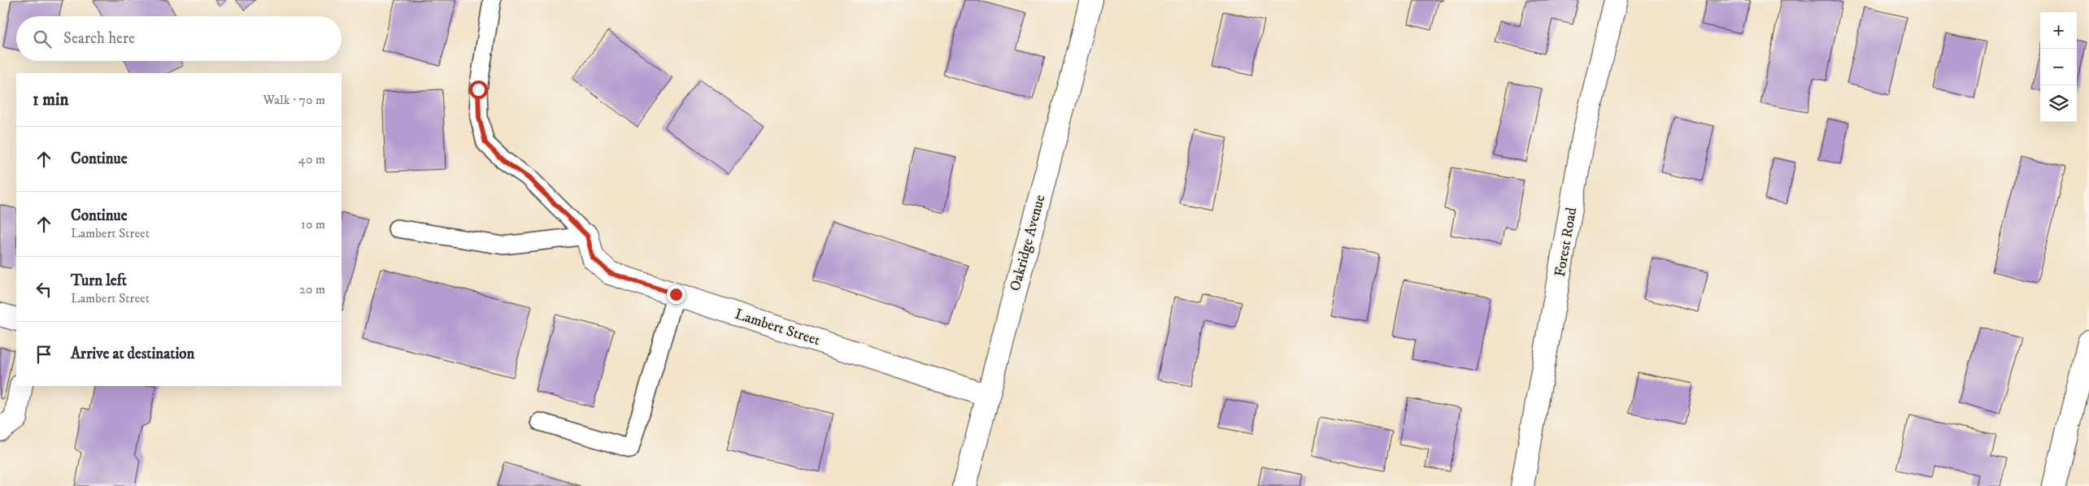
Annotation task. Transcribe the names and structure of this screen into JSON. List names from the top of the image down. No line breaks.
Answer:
{"streets":{"street":["Forest Road","Oakridge Avenue","Lambert Street"]},"crossings":[["Oakridge Avenue","Lambert Street"]],"page":{"map_buttons":["+","−"],"search":"Search here","heading":["1 min","Walk · 70 m"],"list":[["Continue","40 m"],["Continue","Lambert Street","10 m"],["Turn left","Lambert Street","20 m"],"Arrive at destination"]}}
